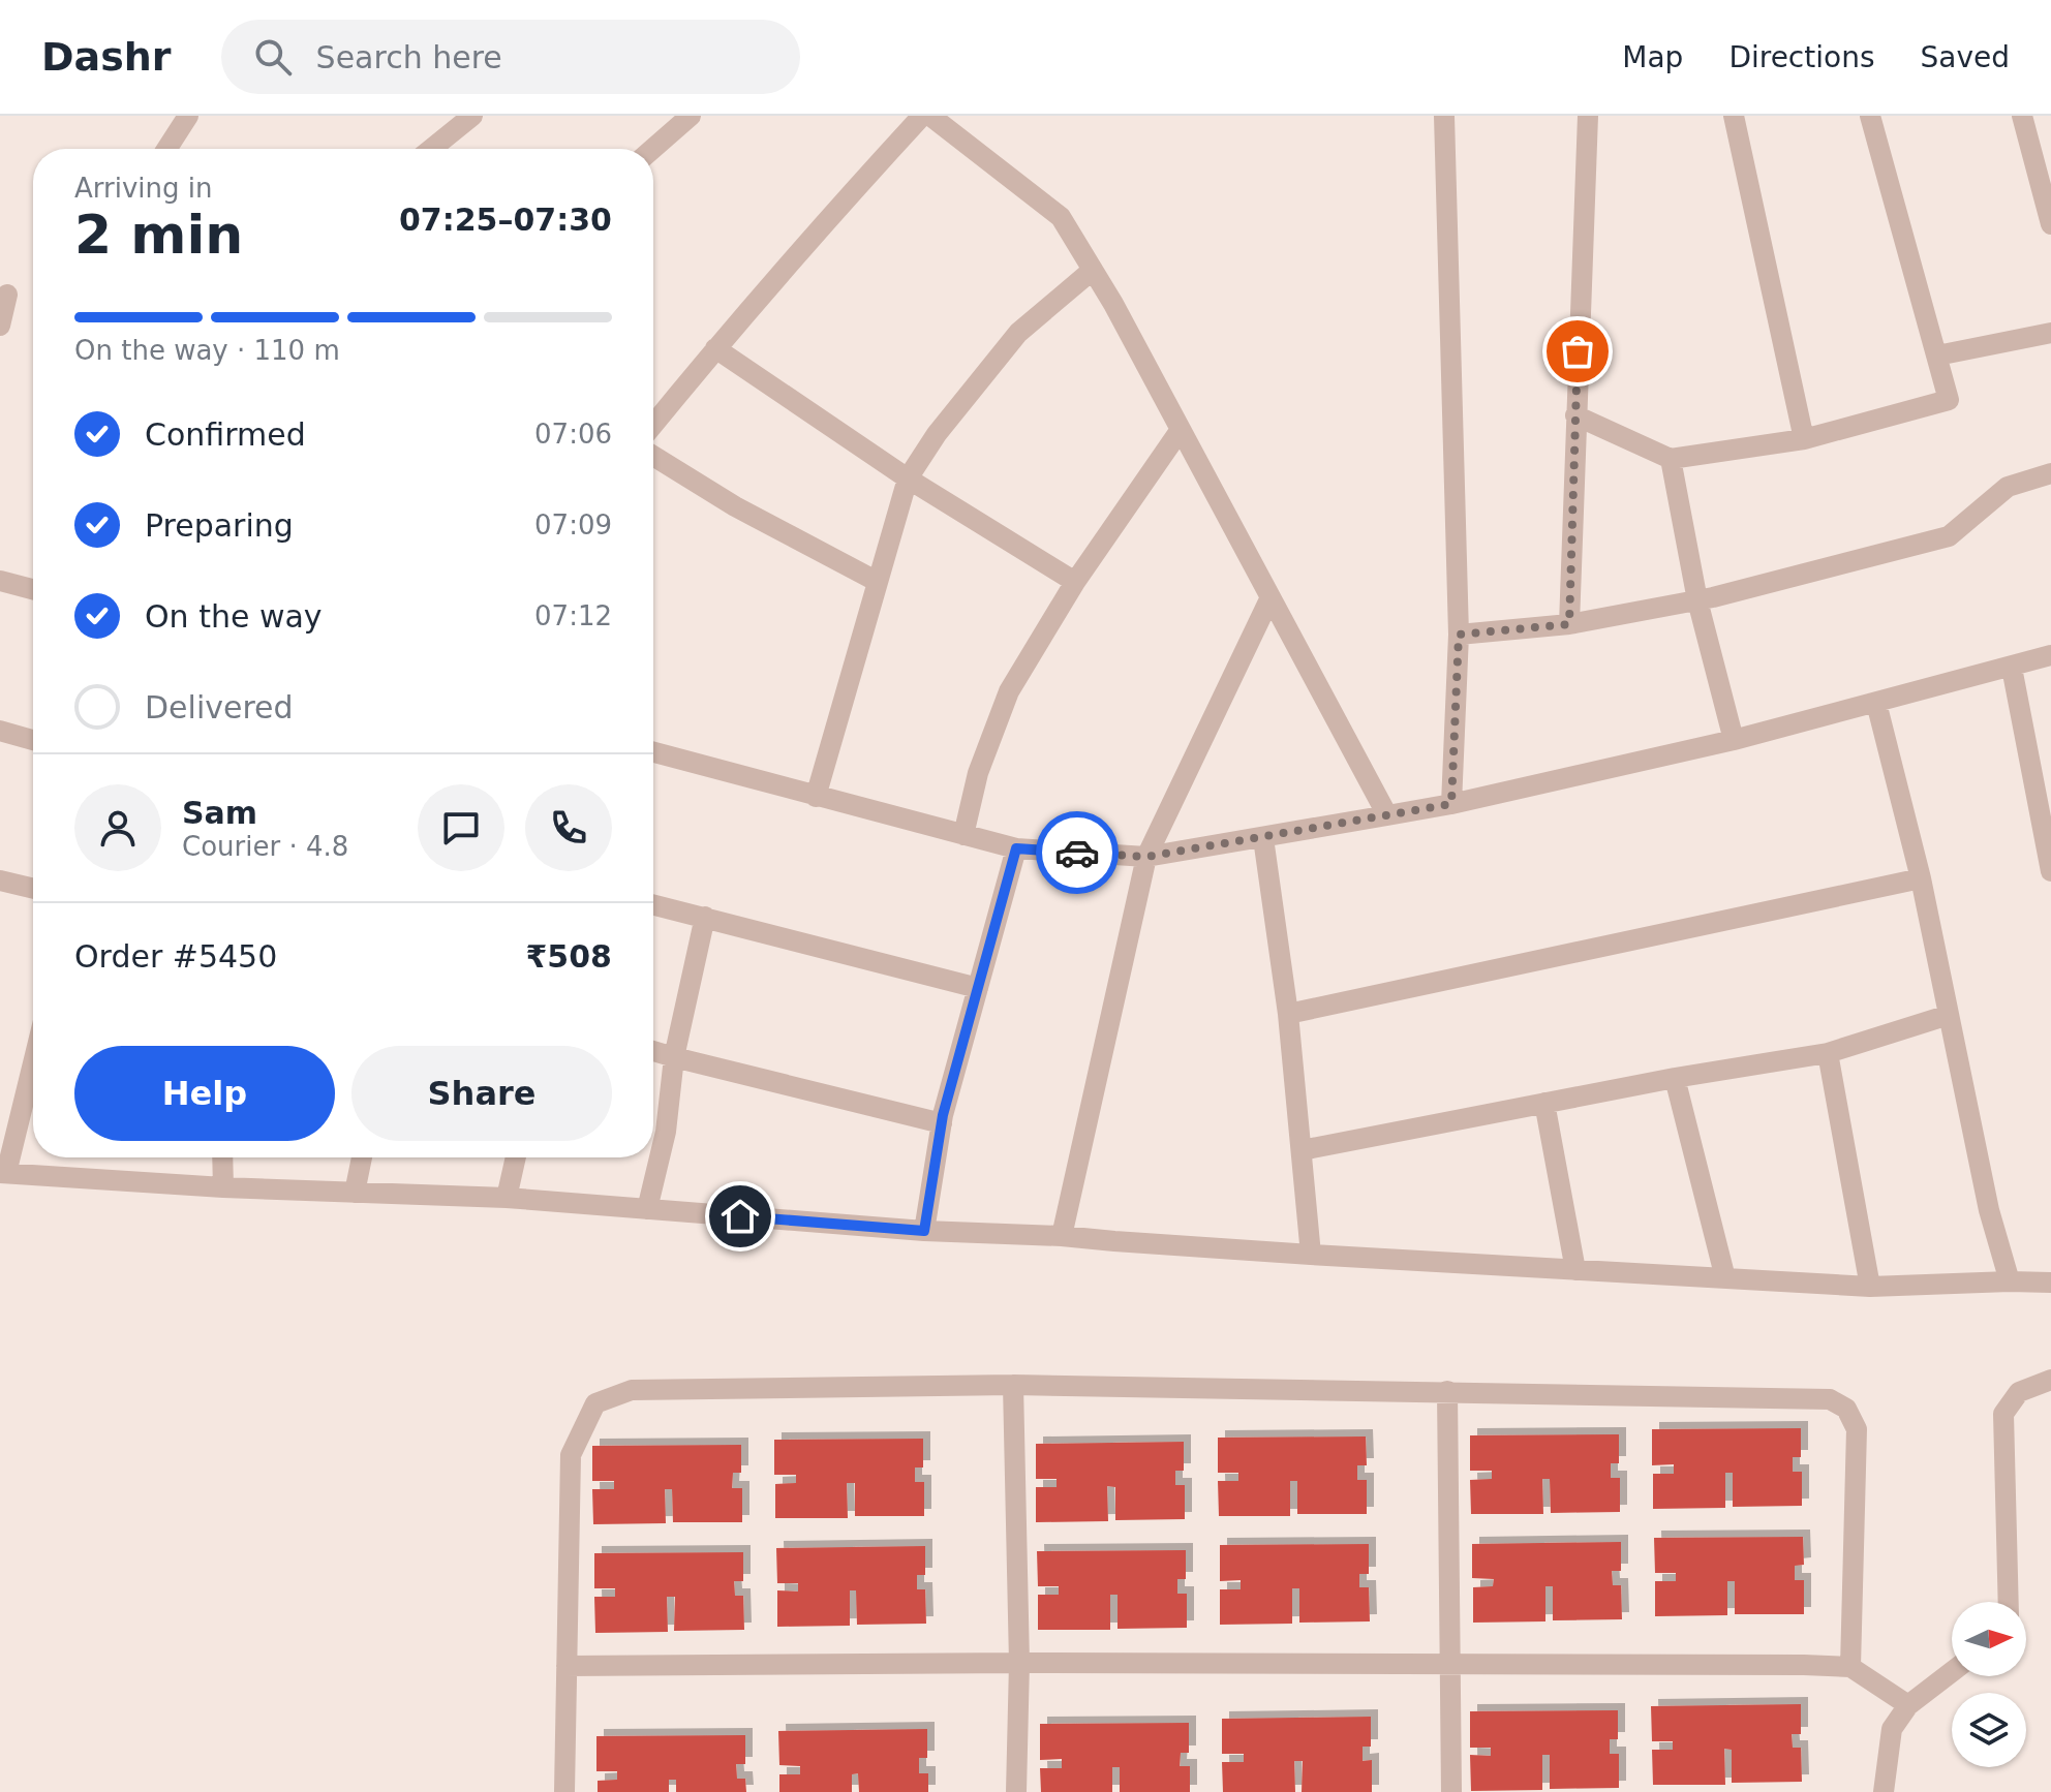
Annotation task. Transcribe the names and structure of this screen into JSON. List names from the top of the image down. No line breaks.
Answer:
{"north":"right","page":{"header":"Dashr","search":"Search here","nav":["Map","Directions","Saved"],"heading":["2 min","Arriving in","07:25–07:30"],"panel":["Sam","Courier · 4.8","Order #5450","₹508"],"bar":"On the way · 110 m","list":[["Confirmed","07:06"],["Preparing","07:09"],["On the way","07:12"],"Delivered"],"buttons":["Help","Share"]}}
